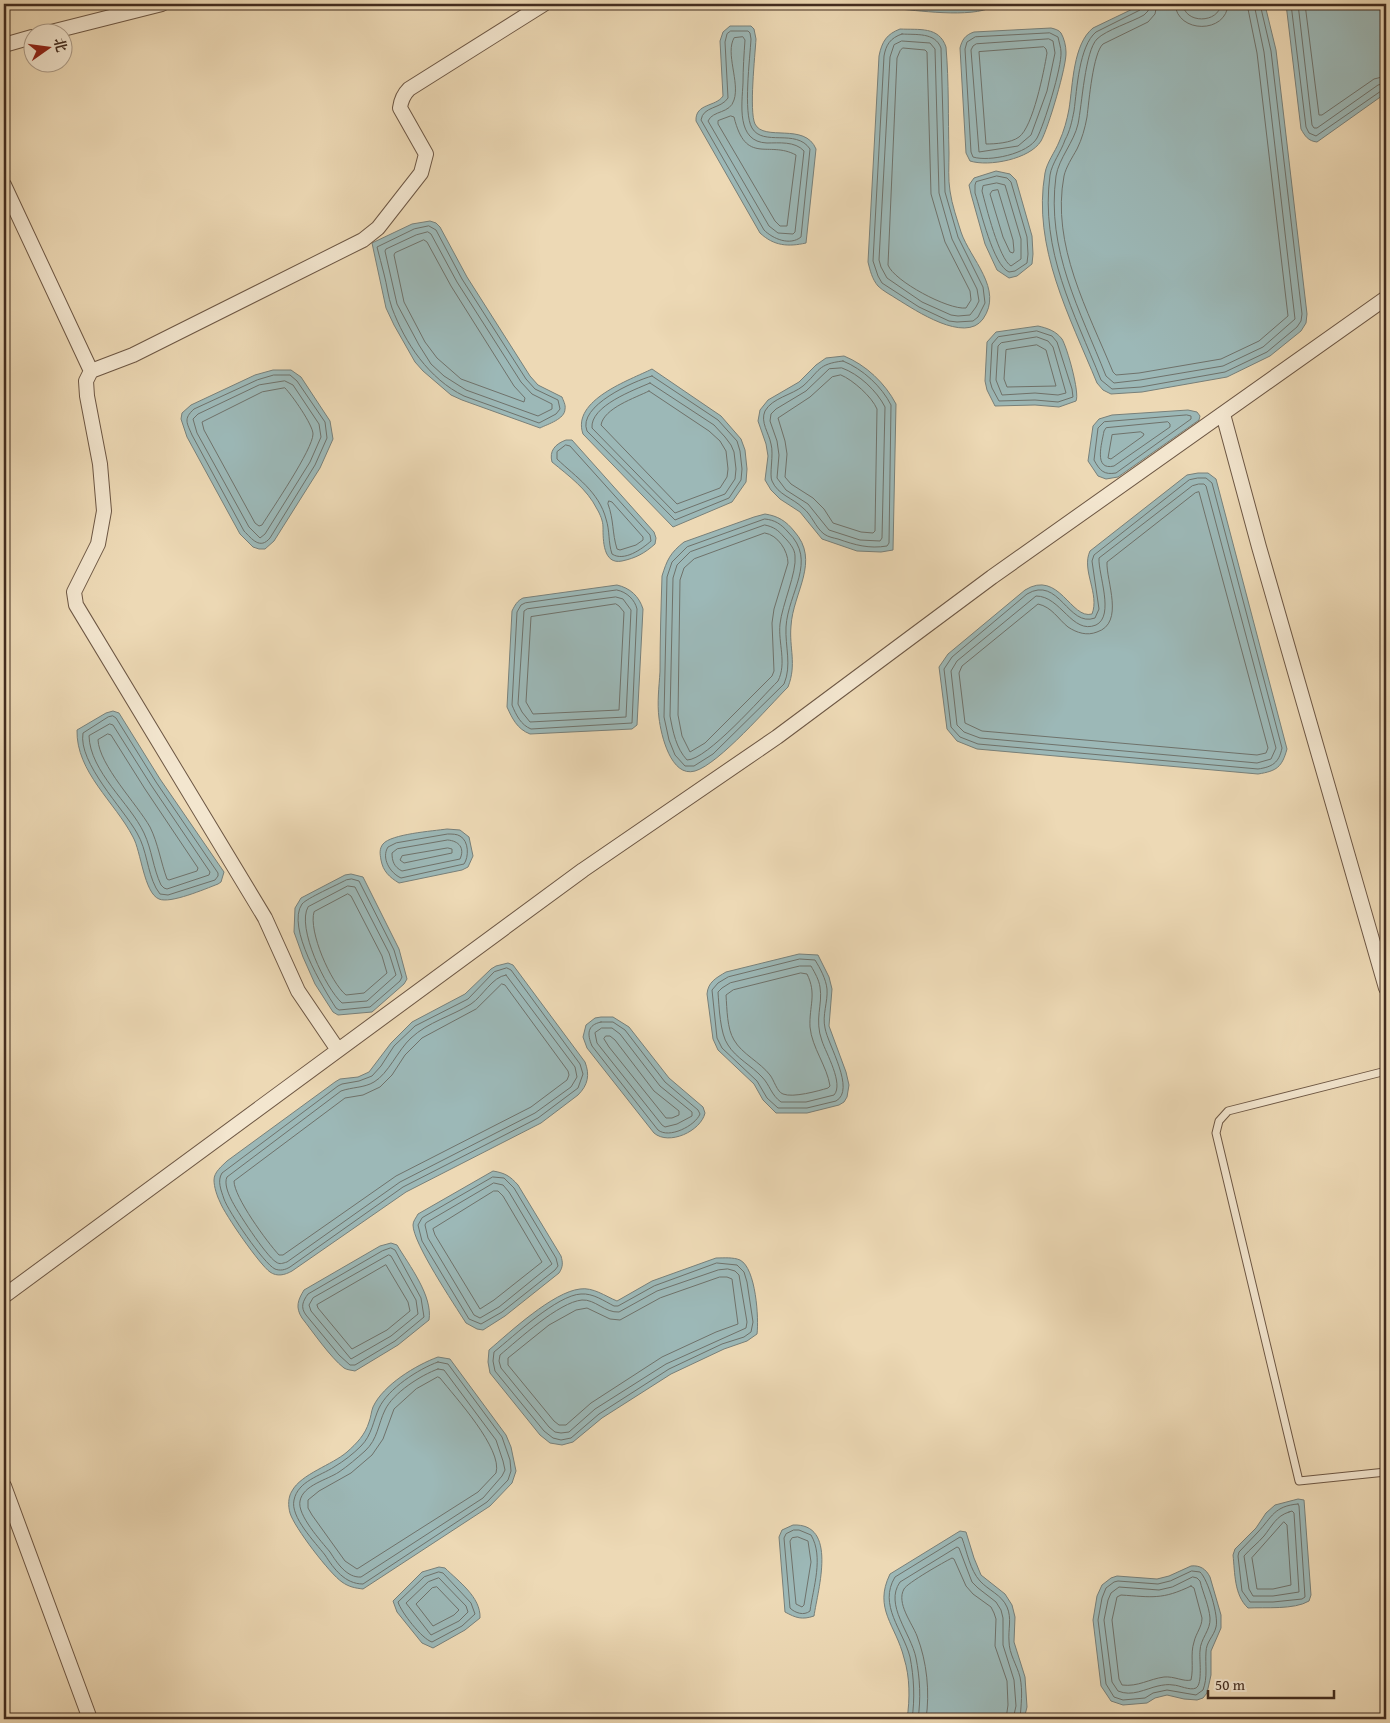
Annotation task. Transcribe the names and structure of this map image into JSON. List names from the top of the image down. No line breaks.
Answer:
{"scale_bar":"50 m","north":"right"}
